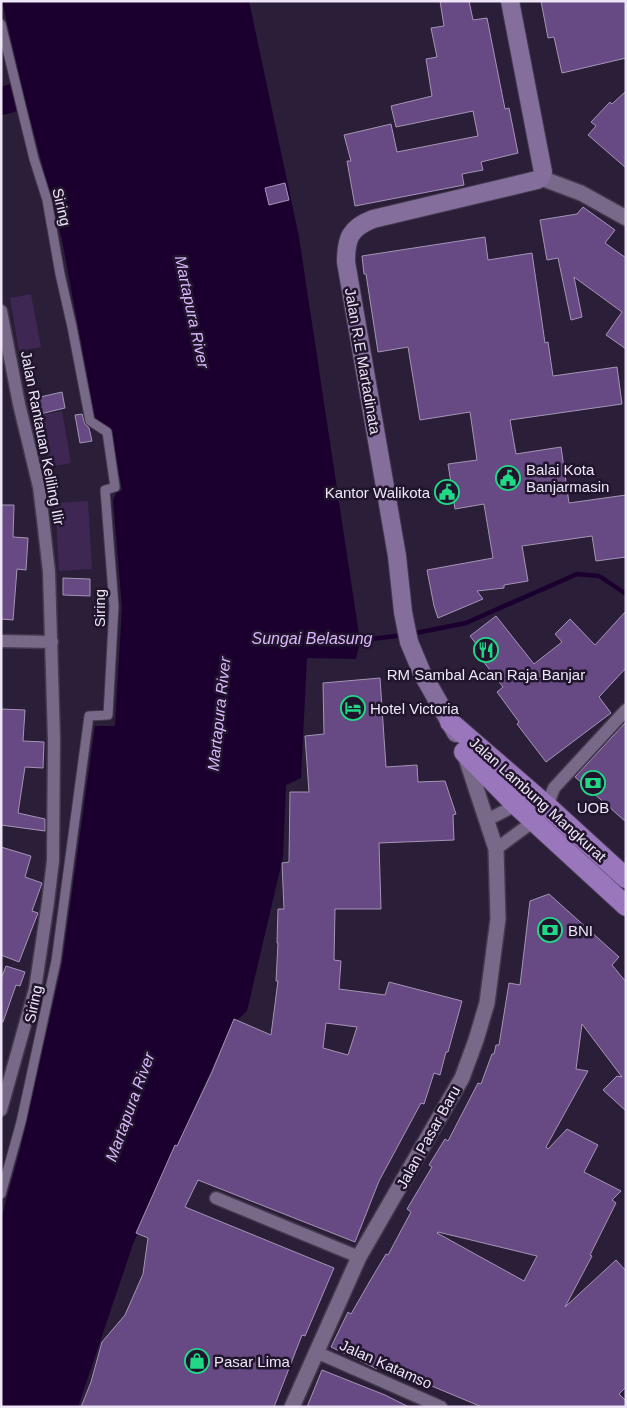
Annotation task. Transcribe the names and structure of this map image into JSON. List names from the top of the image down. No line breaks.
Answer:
{"streets":{"highway":["Jalan Lambung Mangkurat"],"main road":["Jalan R.E Martadinata"],"street":["Siring","Jalan Rantauan Keliling Ilir","Jalan Pasar Baru","Jalan Katamso"]},"crossings":[["Jalan R.E Martadinata","Jalan Lambung Mangkurat"],["Jalan R.E Martadinata","Jalan Pasar Baru"],["Jalan Pasar Baru","Jalan Katamso"]],"water":["Martapura River","Sungai Belasung"],"places":{"public building":["Balai Kota Banjarmasin","Kantor Walikota"],"restaurant":["RM Sambal Acan Raja Banjar"],"hotel":["Hotel Victoria"],"bank":["UOB","BNI"],"shop":["Pasar Lima"]}}
